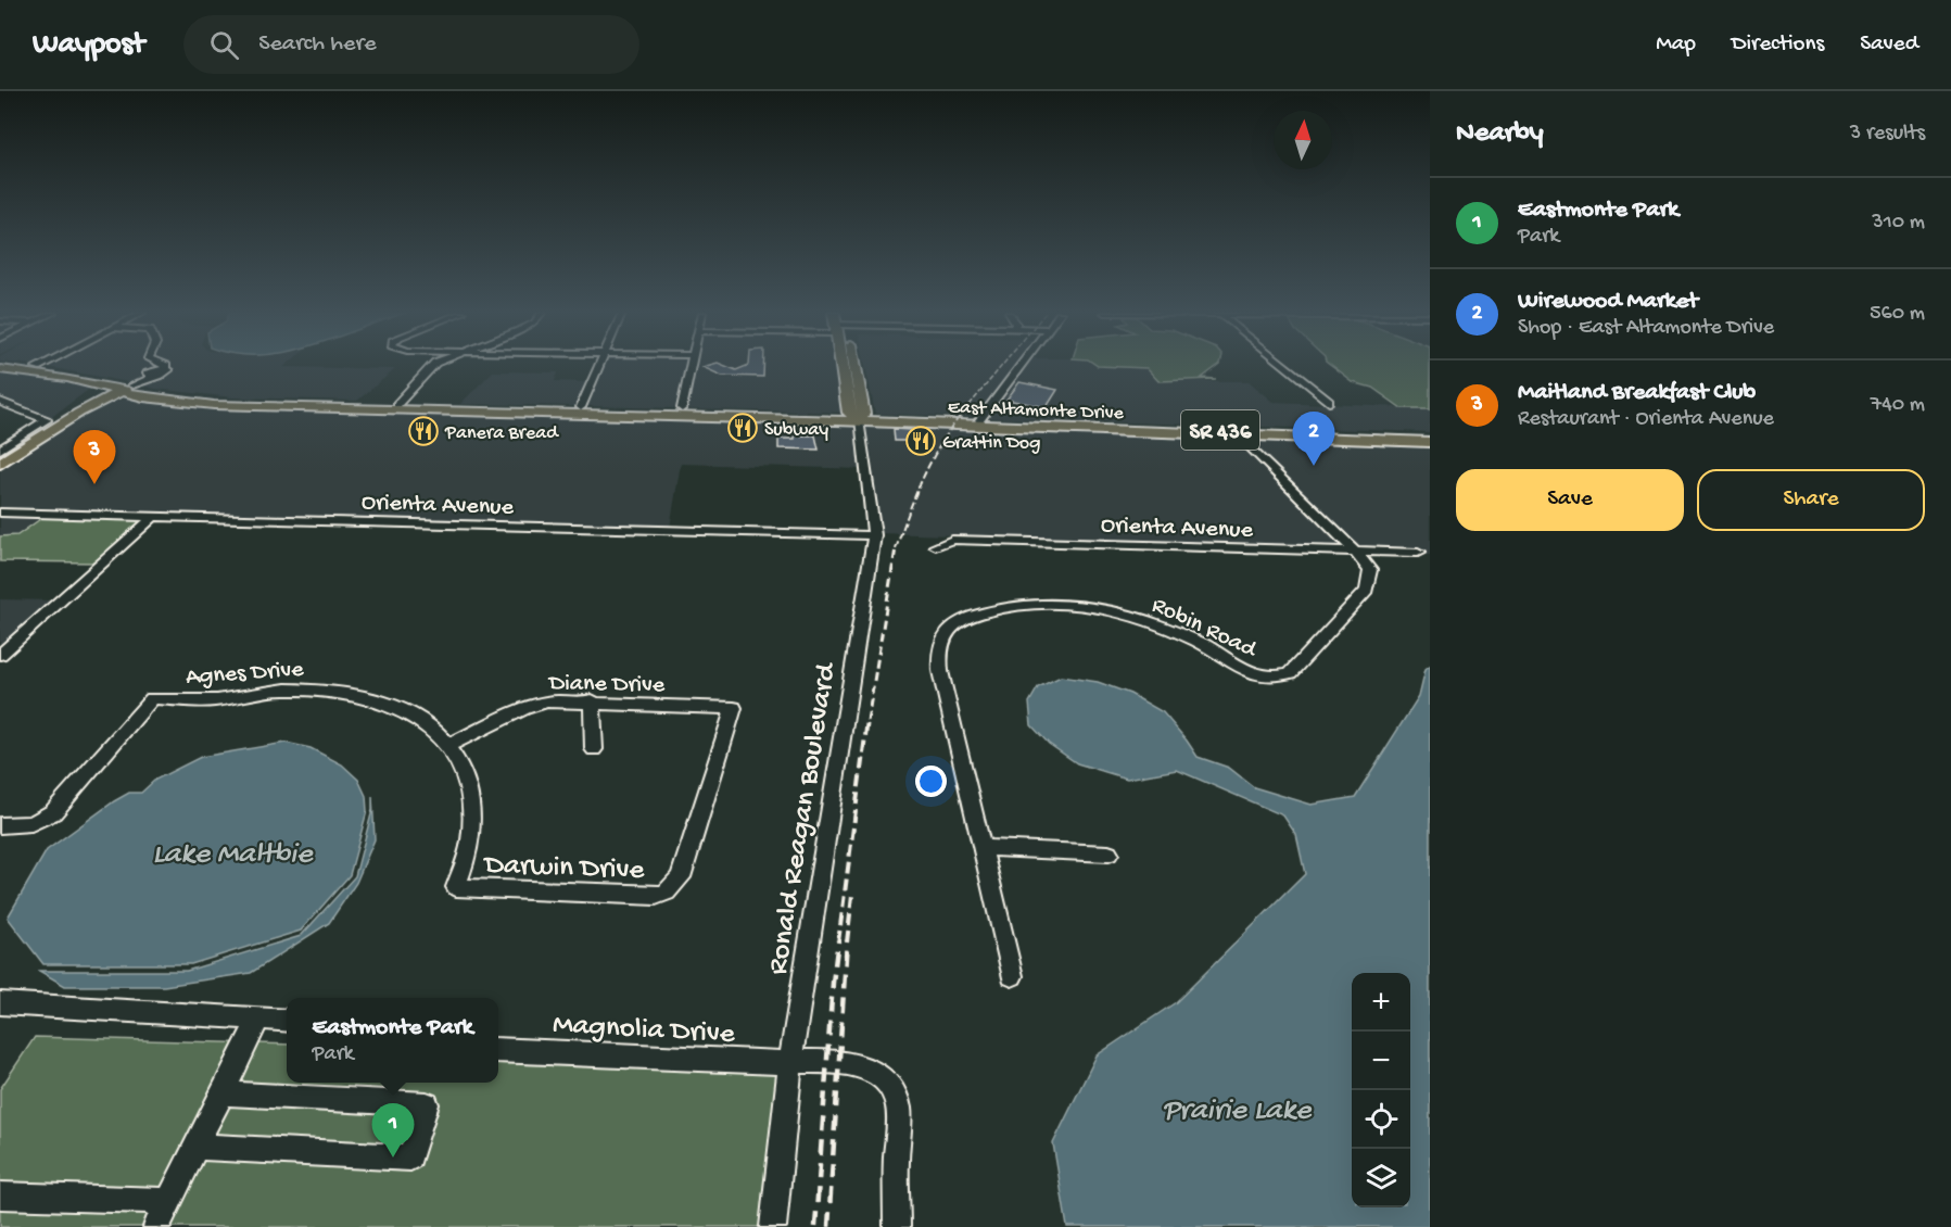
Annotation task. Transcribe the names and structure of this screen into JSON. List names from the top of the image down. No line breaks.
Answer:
{"streets":{"main road":["East Altamonte Drive","SR 436","Ronald Reagan Boulevard"],"street":["Orienta Avenue","Robin Road","Agnes Drive","Diane Drive","Darwin Drive","Magnolia Drive"]},"crossings":[["East Altamonte Drive","SR 436"],["East Altamonte Drive","Robin Road"],["East Altamonte Drive","Ronald Reagan Boulevard"],["Orienta Avenue","Robin Road"],["Orienta Avenue","Ronald Reagan Boulevard"],["Agnes Drive","Diane Drive"],["Agnes Drive","Darwin Drive"],["Diane Drive","Darwin Drive"],["Ronald Reagan Boulevard","Magnolia Drive"]],"water":["Lake Maltbie","Prairie Lake"],"places":{"restaurant":["Subway","Panera Bread","Grattin Dog"]},"north":"top","page":{"header":"Waypost","search":"Search here","nav":["Map","Directions","Saved"],"heading":["Nearby","3 results"],"list":[{"mark":"1","name":"Eastmonte Park","note":"Park","value":"310 m"},{"mark":"2","name":"Wirewood Market","note":"Shop · East Altamonte Drive","value":"560 m"},{"mark":"3","name":"Maitland Breakfast Club","note":"Restaurant · Orienta Avenue","value":"740 m"}],"pins":["2","3","1"],"buttons":["Save","Share"],"map_buttons":["+","−"],"popup":["Eastmonte Park","Park"]}}
